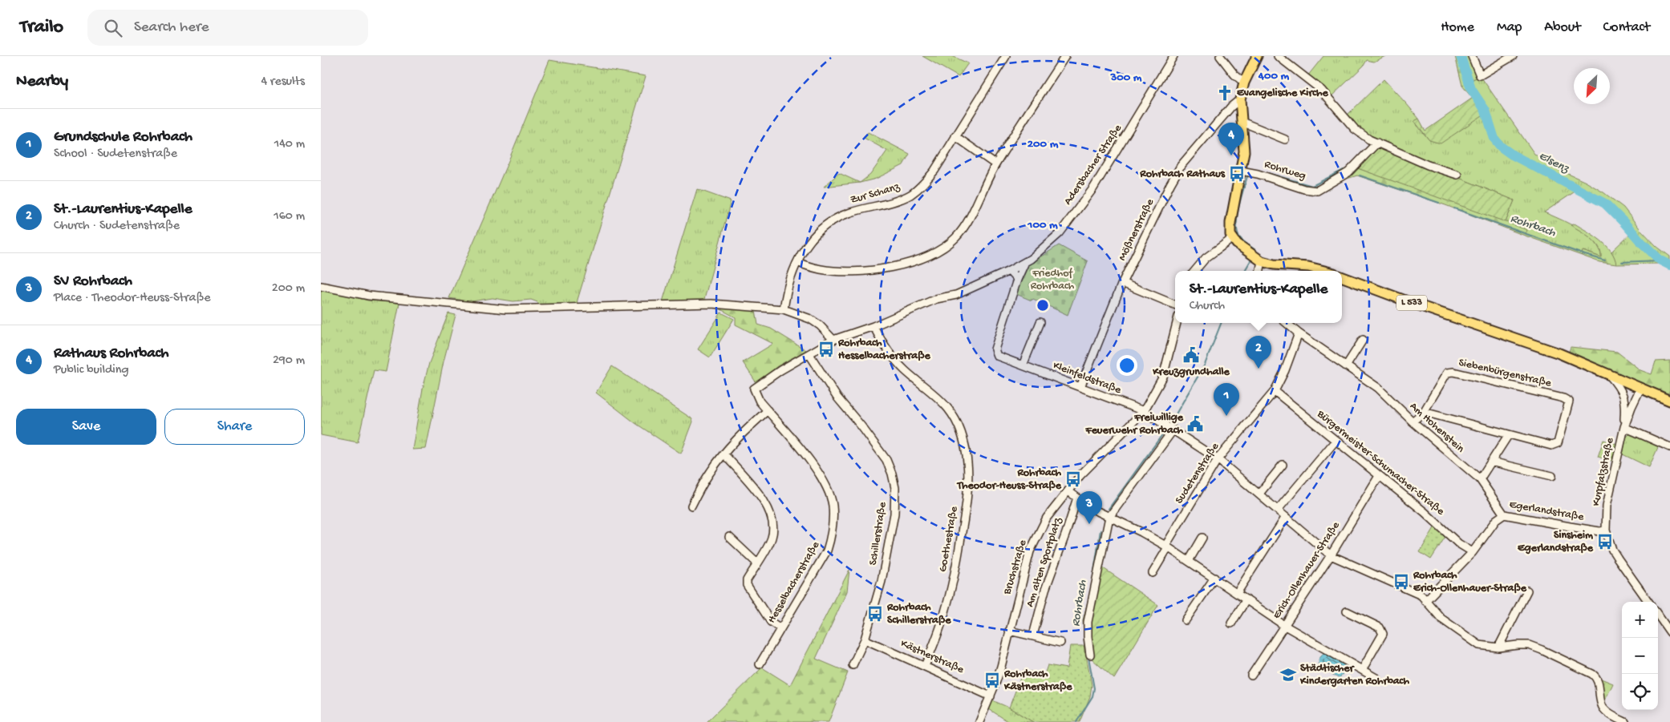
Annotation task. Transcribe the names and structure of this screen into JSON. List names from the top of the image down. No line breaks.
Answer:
{"streets":{"main road":["L 533"],"street":["Adersbacher Straße","Rohrweg","Zur Schanz","Mößnerstraße","Siebenbürgenstraße","Kleinfeldstraße","Am Hohenstein","Bürgermeister-Schumacher-Straße","Kurpfalzstraße","Sudetenstraße","Egerlandstraße","Schillerstraße","Goethestraße","Am alten Sportplatz","Bruchstraße","Erich-Ollenhauer-Straße","Hesselbacherstraße","Kästnerstraße"]},"crossings":[["Adersbacher Straße","Kleinfeldstraße"],["Adersbacher Straße","Schillerstraße"],["Adersbacher Straße","Goethestraße"],["Adersbacher Straße","Hesselbacherstraße"],["Mößnerstraße","Kleinfeldstraße"],["L 533","Kurpfalzstraße"],["Siebenbürgenstraße","Am Hohenstein"],["Kleinfeldstraße","Sudetenstraße"],["Kleinfeldstraße","Egerlandstraße"],["Kleinfeldstraße","Bruchstraße"],["Kleinfeldstraße","Erich-Ollenhauer-Straße"],["Am Hohenstein","Sudetenstraße"],["Am Hohenstein","Egerlandstraße"],["Bürgermeister-Schumacher-Straße","Sudetenstraße"],["Bürgermeister-Schumacher-Straße","Egerlandstraße"],["Bürgermeister-Schumacher-Straße","Erich-Ollenhauer-Straße"],["Kurpfalzstraße","Egerlandstraße"],["Schillerstraße","Kästnerstraße"],["Goethestraße","Kästnerstraße"],["Bruchstraße","Kästnerstraße"]],"water":["Elsenz","Rohrbach"],"parks":["Friedhof Rohrbach"],"places":{"church":["Evangelische Kirche"],"bus stop":["Rohrbach Rathaus","Rohrbach Hesselbacherstraße","Rohrbach Theodor-Heuss-Straße","Sinsheim Egerlandstraße","Rohrbach Erich-Ollenhauer-Straße","Rohrbach Schillerstraße","Rohrbach Kästnerstraße"],"public building":["Kreuzgrundhalle","Freiwillige Feuerwehr Rohrbach"],"school or university":["Städtischer Kindergarten Rohrbach"]},"north":"bottom left","page":{"header":"Trailo","search":"Search here","nav":["Home","Map","About","Contact"],"heading":["Nearby","4 results"],"list":[{"mark":"1","name":"Grundschule Rohrbach","note":"School · Sudetenstraße","value":"140 m"},{"mark":"2","name":"St.-Laurentius-Kapelle","note":"Church · Sudetenstraße","value":"160 m"},{"mark":"3","name":"SV Rohrbach","note":"Place · Theodor-Heuss-Straße","value":"200 m"},{"mark":"4","name":"Rathaus Rohrbach","note":"Public building","value":"290 m"}],"pins":["4","2","1","3"],"popup":["St.-Laurentius-Kapelle","Church"],"buttons":["Save","Share"],"map_buttons":["+","−"]},"rings":["400 m","300 m","200 m","100 m"]}
